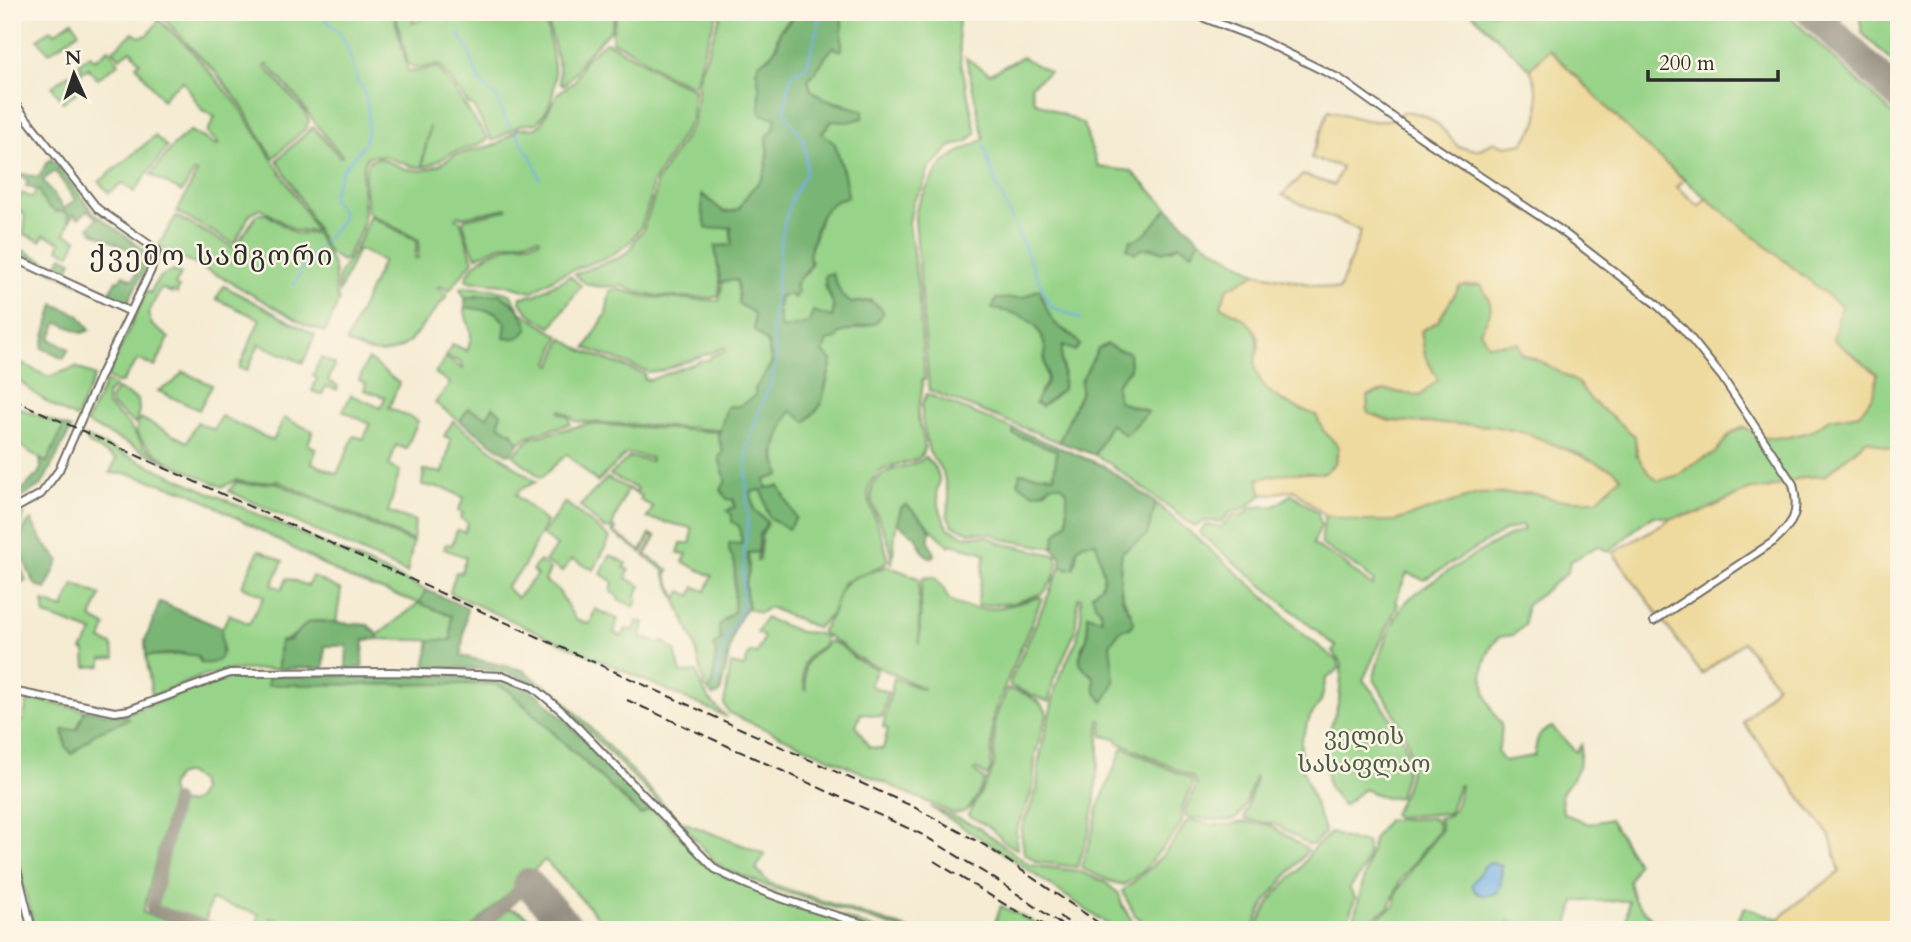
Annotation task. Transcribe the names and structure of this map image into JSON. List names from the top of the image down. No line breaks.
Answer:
{"districts":["ქვემო სამგორი"],"parks":["ველის სასაფლაო"],"scale_bar":"200 m","north":"top"}
